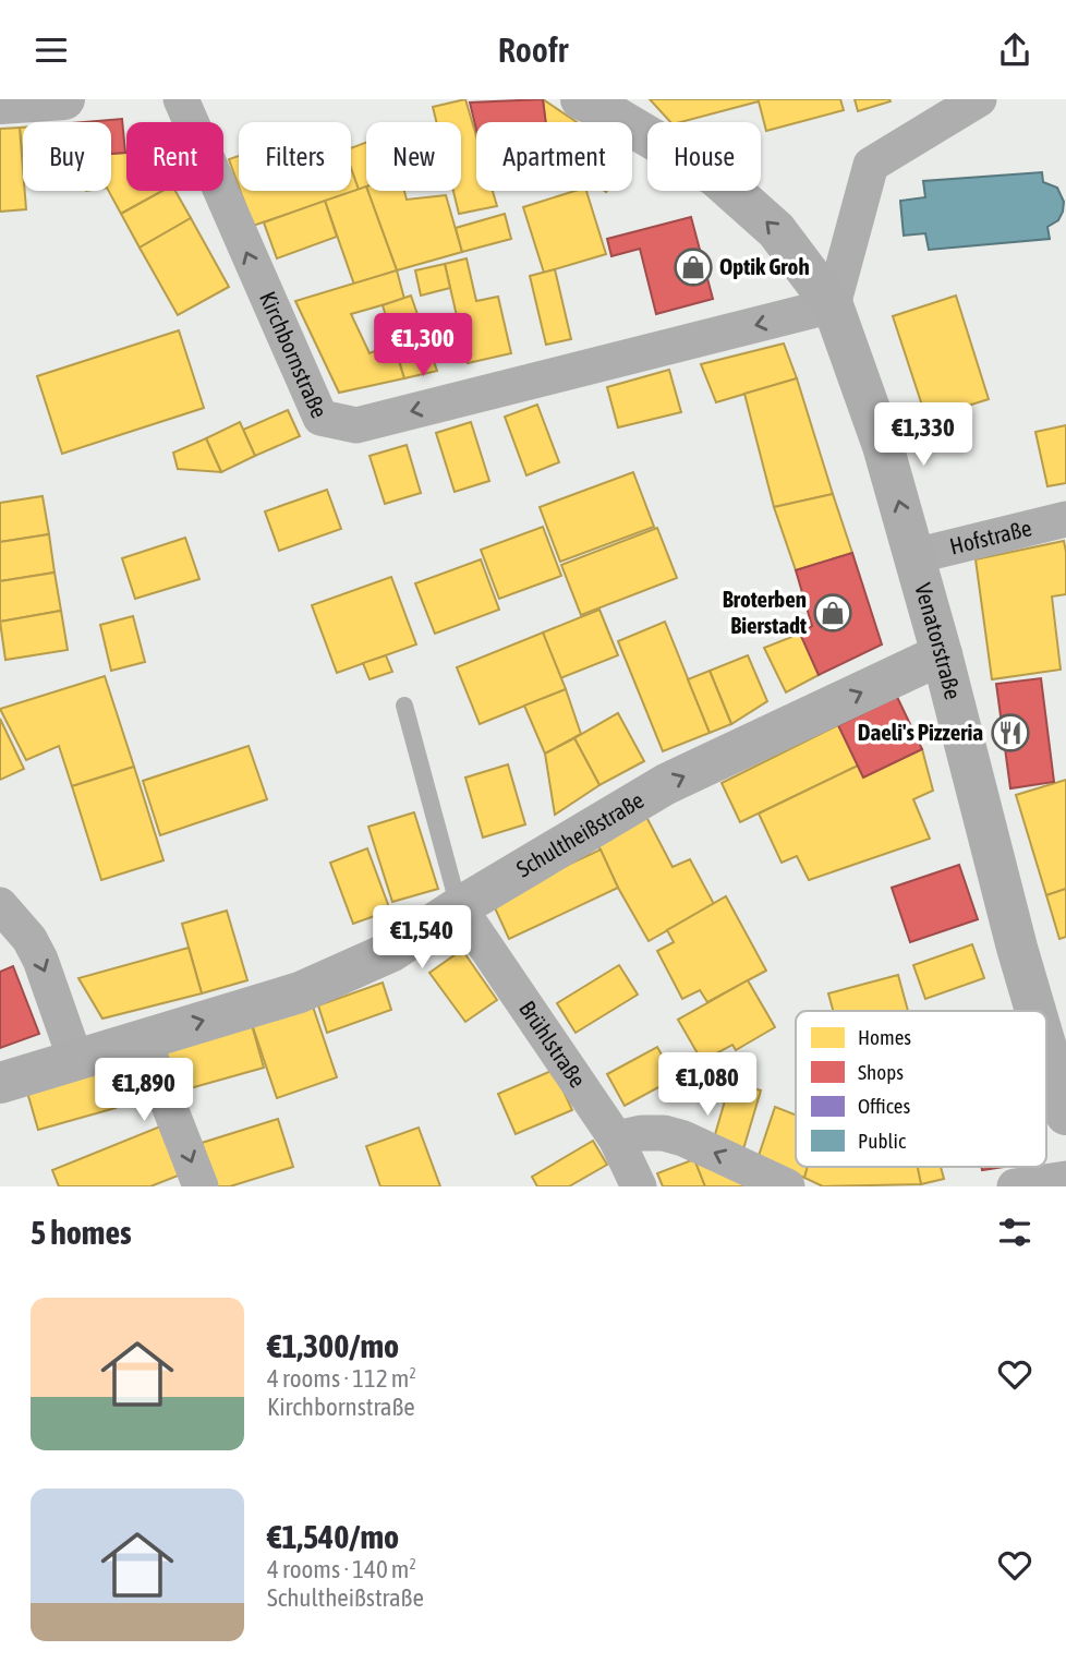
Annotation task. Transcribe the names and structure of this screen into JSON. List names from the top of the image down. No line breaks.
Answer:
{"streets":{"main road":["Venatorstraße","Schultheißstraße"],"street":["Kirchbornstraße","Hofstraße","Brühlstraße"]},"crossings":[["Kirchbornstraße","Venatorstraße"],["Hofstraße","Venatorstraße"],["Venatorstraße","Schultheißstraße"],["Schultheißstraße","Brühlstraße"]],"one_way":["Venatorstraße","Schultheißstraße"],"places":{"shop":["Optik Groh","Broterben Bierstadt"],"restaurant":["Daeli's Pizzeria"]},"legend":["Homes","Shops","Offices","Public"],"page":{"header":"Roofr","chip":["Buy","Rent","Filters","New","Apartment","House"],"price":["€1,300","€1,330","€1,540","€1,080","€1,890"],"heading":"5 homes","list":[{"name":"€1,300/mo","note":"4 rooms · 112 m² · Kirchbornstraße"},{"name":"€1,540/mo","note":"4 rooms · 140 m² · Schultheißstraße"}]}}
